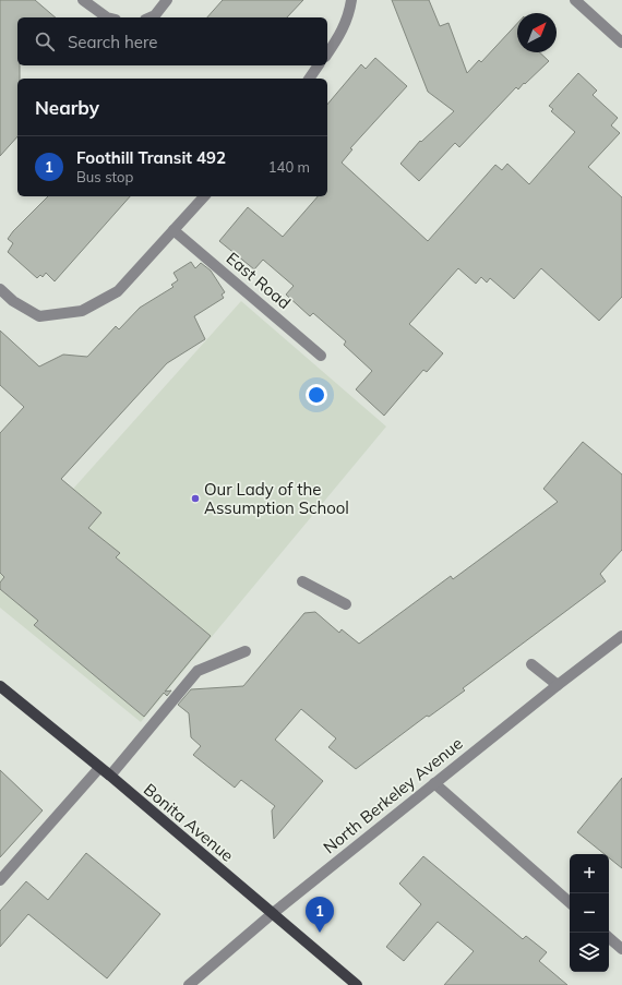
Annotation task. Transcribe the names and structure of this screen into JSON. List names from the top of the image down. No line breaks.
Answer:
{"streets":{"main road":["Bonita Avenue"],"street":["East Road","North Berkeley Avenue"]},"crossings":[["North Berkeley Avenue","Bonita Avenue"]],"places":["Our Lady of the Assumption School"],"north":"top right","page":{"search":"Search here","heading":"Nearby","list":[{"mark":"1","name":"Foothill Transit 492","note":"Bus stop","value":"140 m"}],"map_buttons":["+","−"],"pins":"1"}}
